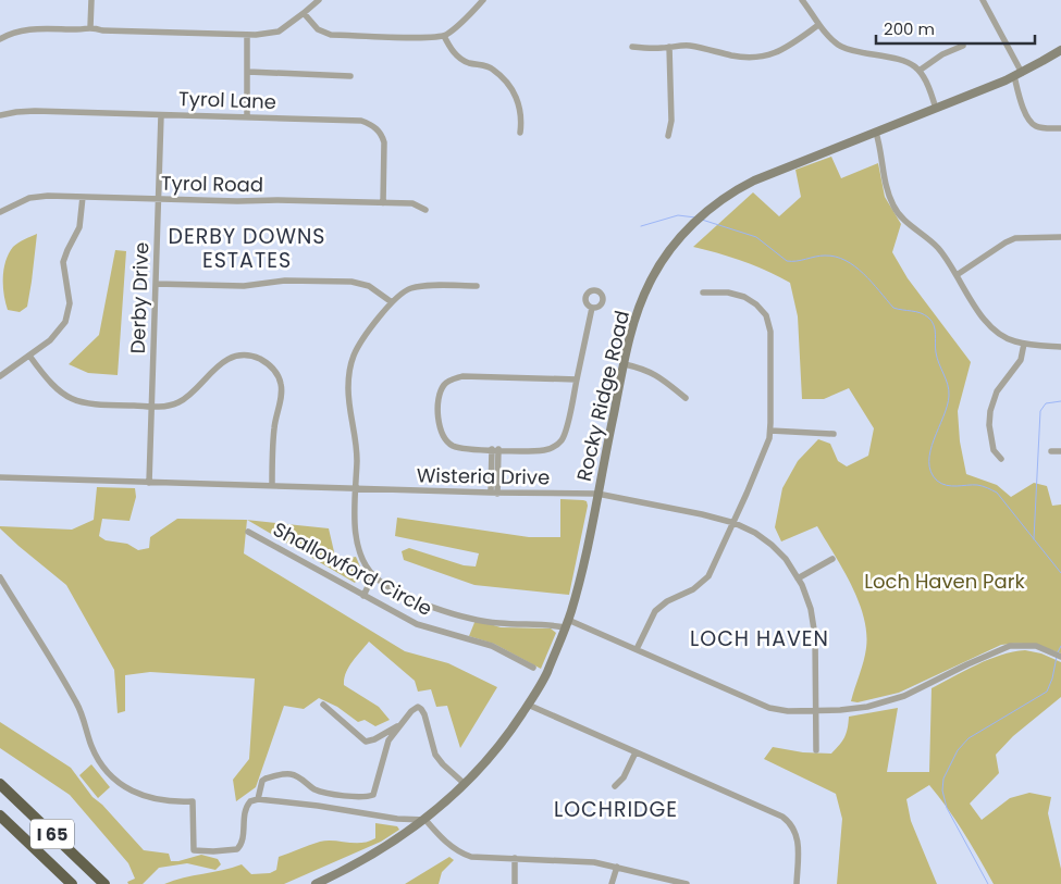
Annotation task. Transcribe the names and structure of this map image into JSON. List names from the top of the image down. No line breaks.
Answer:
{"streets":{"highway":["I 65"],"main road":["Rocky Ridge Road"],"street":["Tyrol Lane","Tyrol Road","Derby Drive","Wisteria Drive","Shallowford Circle"]},"crossings":[["Tyrol Lane","Tyrol Road"],["Tyrol Lane","Derby Drive"],["Tyrol Road","Derby Drive"],["Derby Drive","Wisteria Drive"],["Rocky Ridge Road","Wisteria Drive"]],"districts":["DERBY DOWNS ESTATES","LOCH HAVEN","LOCHRIDGE"],"parks":["Loch Haven Park"],"scale_bar":"200 m"}
